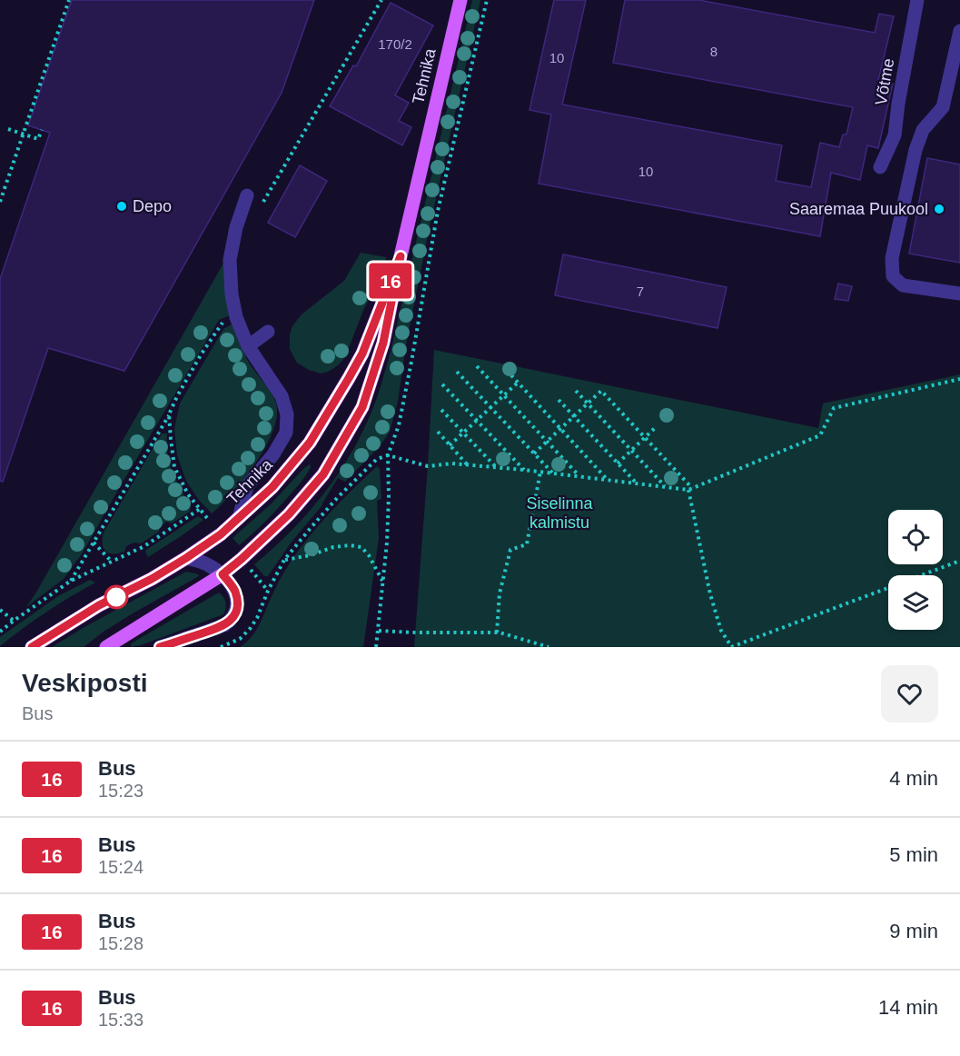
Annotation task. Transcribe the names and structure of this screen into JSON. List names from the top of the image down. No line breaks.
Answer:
{"streets":{"main road":["Tehnika"],"lane":["Võtme"]},"parks":["Siselinna kalmistu"],"places":["Depo","Saaremaa Puukool"],"lines":["bus line 16"],"house_numbers":["170/2","8","10","10","7"],"page":{"on_map":"16","heading":["Veskiposti","Bus"],"list":[{"mark":"16","name":"Bus","note":"15:23","value":"4 min"},{"mark":"16","name":"Bus","note":"15:24","value":"5 min"},{"mark":"16","name":"Bus","note":"15:28","value":"9 min"},{"mark":"16","name":"Bus","note":"15:33","value":"14 min"}]}}
